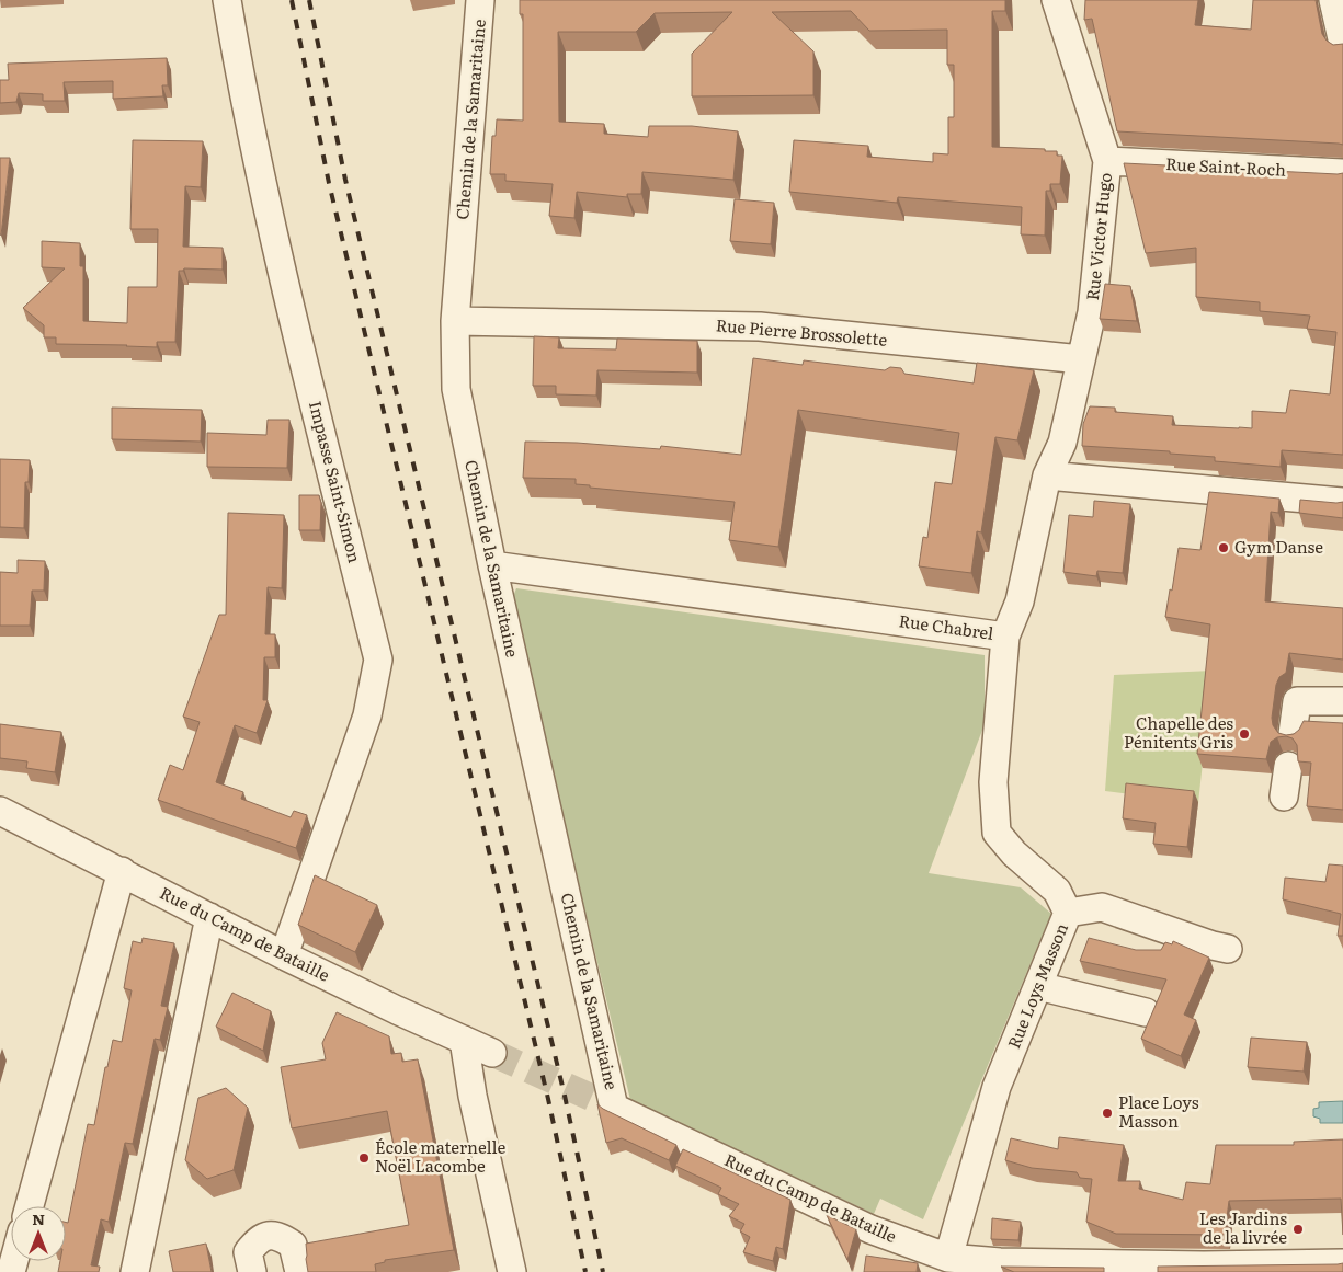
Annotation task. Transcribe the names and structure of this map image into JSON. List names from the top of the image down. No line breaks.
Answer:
{"streets":{"street":["Chemin de la Samaritaine","Rue Saint-Roch","Rue Victor Hugo","Rue Pierre Brossolette","Impasse Saint-Simon","Rue Chabrel","Rue du Camp de Bataille","Rue Loys Masson"]},"crossings":[["Chemin de la Samaritaine","Rue Pierre Brossolette"],["Chemin de la Samaritaine","Rue Chabrel"],["Chemin de la Samaritaine","Rue du Camp de Bataille"],["Rue Saint-Roch","Rue Victor Hugo"],["Rue Victor Hugo","Rue Pierre Brossolette"],["Rue Victor Hugo","Rue Chabrel"],["Impasse Saint-Simon","Rue du Camp de Bataille"],["Rue Chabrel","Rue Loys Masson"],["Rue du Camp de Bataille","Rue Loys Masson"]],"places":["Gym Danse","Chapelle des Pénitents Gris","Place Loys Masson","École maternelle Noël Lacombe","Les Jardins de la livrée"],"north":"top"}
